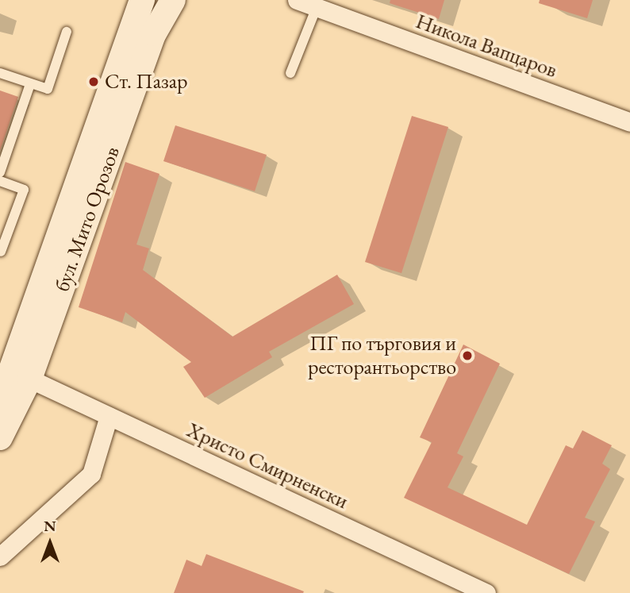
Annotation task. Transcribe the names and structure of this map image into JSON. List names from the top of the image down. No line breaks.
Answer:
{"streets":{"main road":["бул. Мито Орозов"],"street":["Никола Вапцаров","Христо Смирненски"]},"crossings":[["бул. Мито Орозов","Христо Смирненски"]],"places":["Ст. Пазар","ПГ по търговия и ресторантьорство"],"north":"top"}
